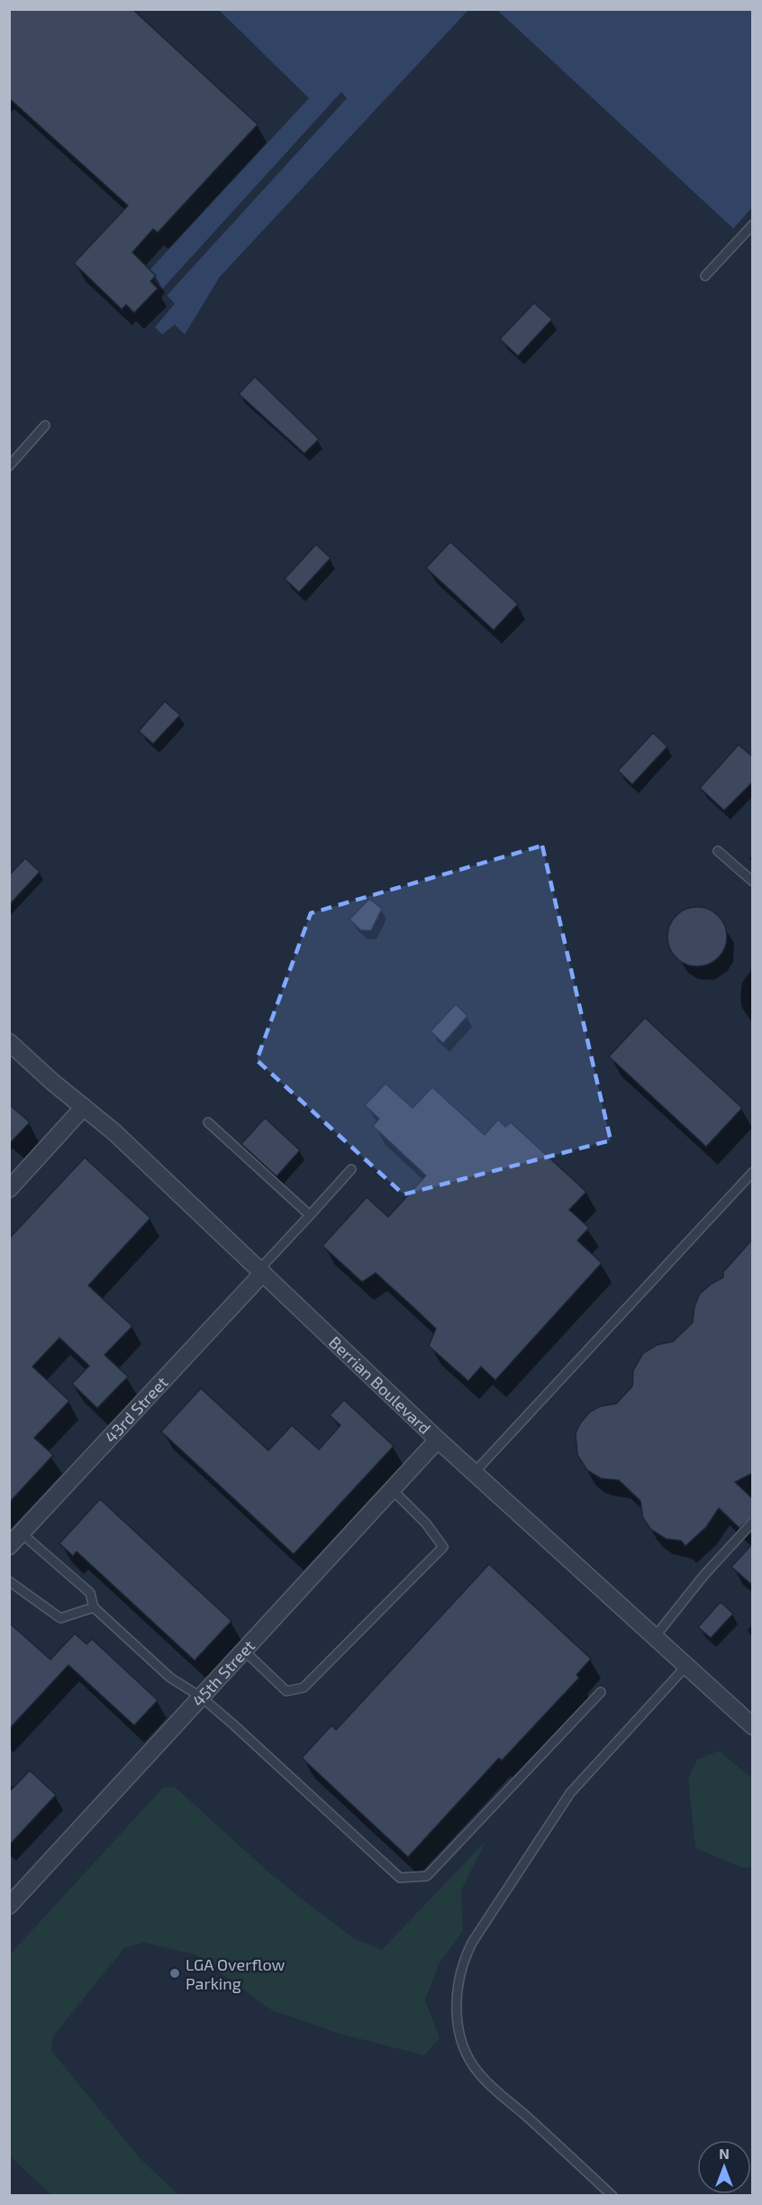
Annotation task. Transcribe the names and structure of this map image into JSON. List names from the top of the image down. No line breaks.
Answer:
{"streets":{"street":["Berrian Boulevard","43rd Street","45th Street"]},"crossings":[["Berrian Boulevard","43rd Street"],["Berrian Boulevard","45th Street"]],"places":["LGA Overflow Parking"],"north":"top"}
